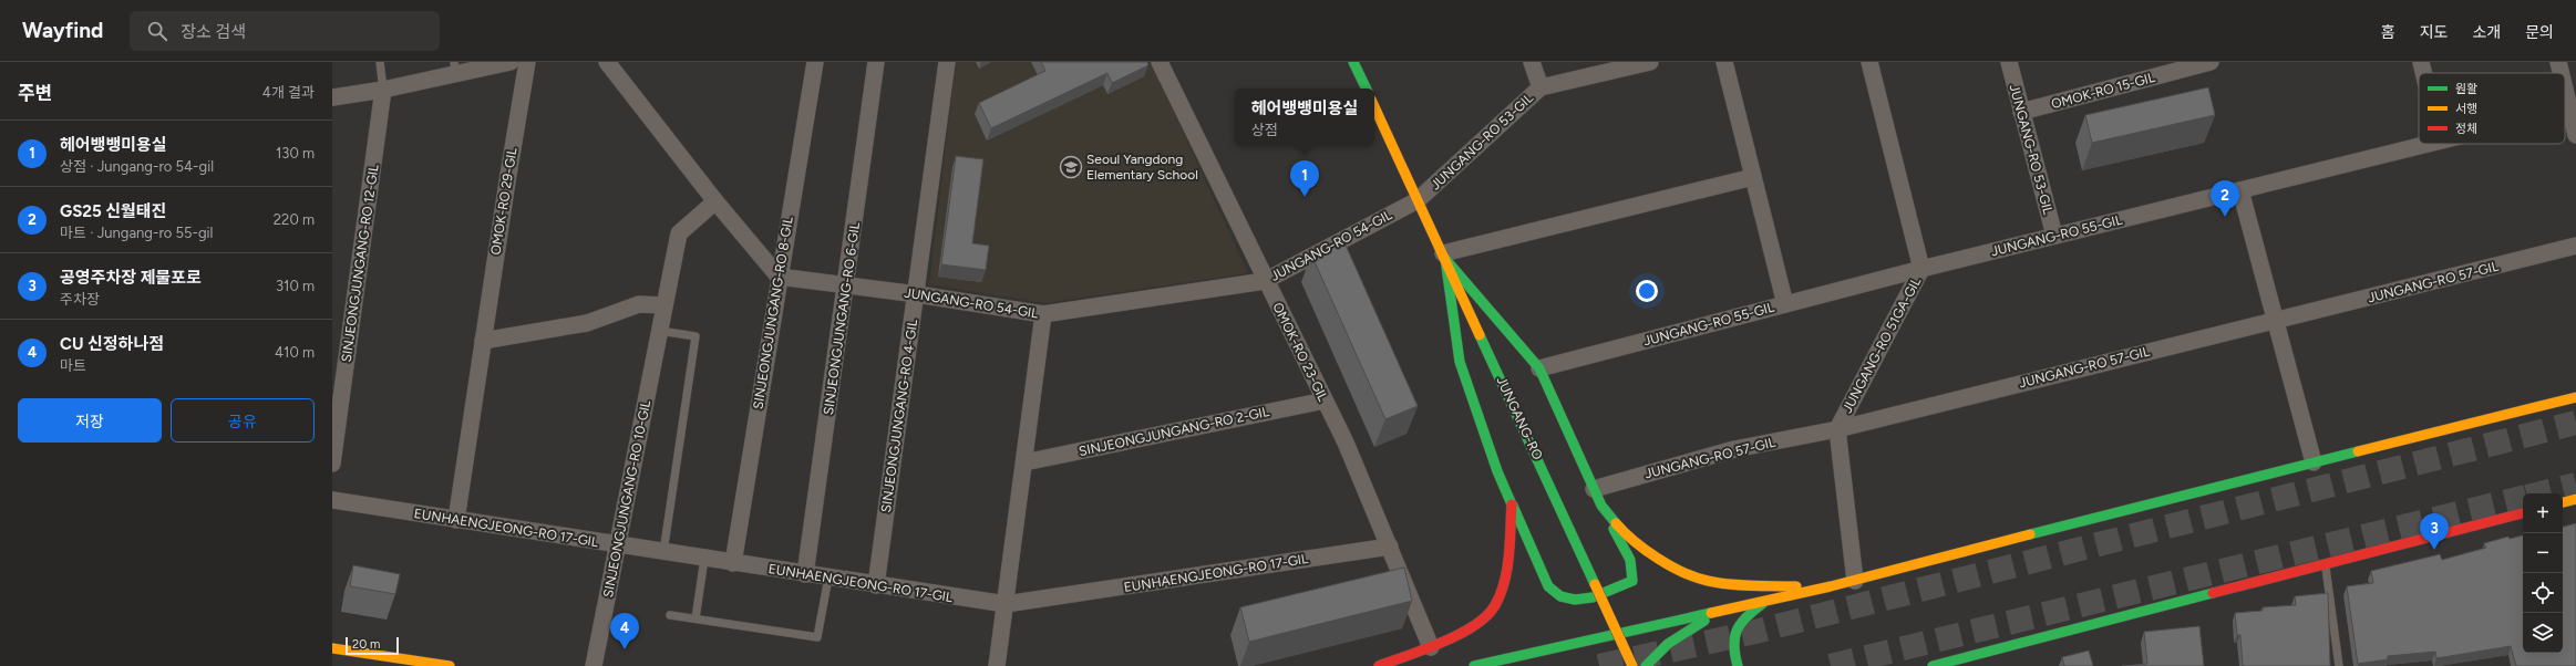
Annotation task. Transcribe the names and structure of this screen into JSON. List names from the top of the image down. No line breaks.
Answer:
{"streets":{"main road":["JUNGANG-RO"],"street":["OMOK-RO 15-GIL","JUNGANG-RO 53-GIL","OMOK-RO 29-GIL","JUNGANG-RO 55-GIL","JUNGANG-RO 54-GIL","SINJEONGJUNGANG-RO 12-GIL","JUNGANG-RO 57-GIL","SINJEONGJUNGANG-RO 8-GIL","SINJEONGJUNGANG-RO 6-GIL","JUNGANG-RO 51GA-GIL","OMOK-RO 23-GIL","SINJEONGJUNGANG-RO 4-GIL","SINJEONGJUNGANG-RO 2-GIL","SINJEONGJUNGANG-RO 10-GIL","EUNHAENGJEONG-RO 17-GIL"]},"crossings":[["OMOK-RO 15-GIL","JUNGANG-RO 53-GIL"],["JUNGANG-RO 53-GIL","JUNGANG-RO 55-GIL"],["JUNGANG-RO 53-GIL","JUNGANG-RO 54-GIL"],["JUNGANG-RO 53-GIL","JUNGANG-RO"],["OMOK-RO 29-GIL","EUNHAENGJEONG-RO 17-GIL"],["JUNGANG-RO 55-GIL","JUNGANG-RO 51GA-GIL"],["JUNGANG-RO 54-GIL","SINJEONGJUNGANG-RO 8-GIL"],["JUNGANG-RO 54-GIL","SINJEONGJUNGANG-RO 6-GIL"],["JUNGANG-RO 54-GIL","OMOK-RO 23-GIL"],["JUNGANG-RO 54-GIL","SINJEONGJUNGANG-RO 4-GIL"],["JUNGANG-RO 54-GIL","JUNGANG-RO"],["JUNGANG-RO 57-GIL","JUNGANG-RO 51GA-GIL"],["SINJEONGJUNGANG-RO 8-GIL","EUNHAENGJEONG-RO 17-GIL"],["SINJEONGJUNGANG-RO 6-GIL","EUNHAENGJEONG-RO 17-GIL"],["OMOK-RO 23-GIL","SINJEONGJUNGANG-RO 2-GIL"],["OMOK-RO 23-GIL","EUNHAENGJEONG-RO 17-GIL"],["SINJEONGJUNGANG-RO 4-GIL","EUNHAENGJEONG-RO 17-GIL"],["SINJEONGJUNGANG-RO 10-GIL","EUNHAENGJEONG-RO 17-GIL"]],"places":{"school or university":["Seoul Yangdong Elementary School"]},"legend":["원활","서행","정체"],"scale_bar":"20 m","page":{"header":"Wayfind","search":"장소 검색","nav":["홈","지도","소개","문의"],"heading":["주변","4개 결과"],"popup":["헤어뱅뱅미용실","상점"],"list":[{"mark":"1","name":"헤어뱅뱅미용실","note":"상점 · Jungang-ro 54-gil","value":"130 m"},{"mark":"2","name":"GS25 신월태진","note":"마트 · Jungang-ro 55-gil","value":"220 m"},{"mark":"3","name":"공영주차장 제물포로","note":"주차장","value":"310 m"},{"mark":"4","name":"CU 신정하나점","note":"마트","value":"410 m"}],"pins":["1","2","3","4"],"buttons":["저장","공유"],"map_buttons":["+","−"],"scale":"20 m"}}
